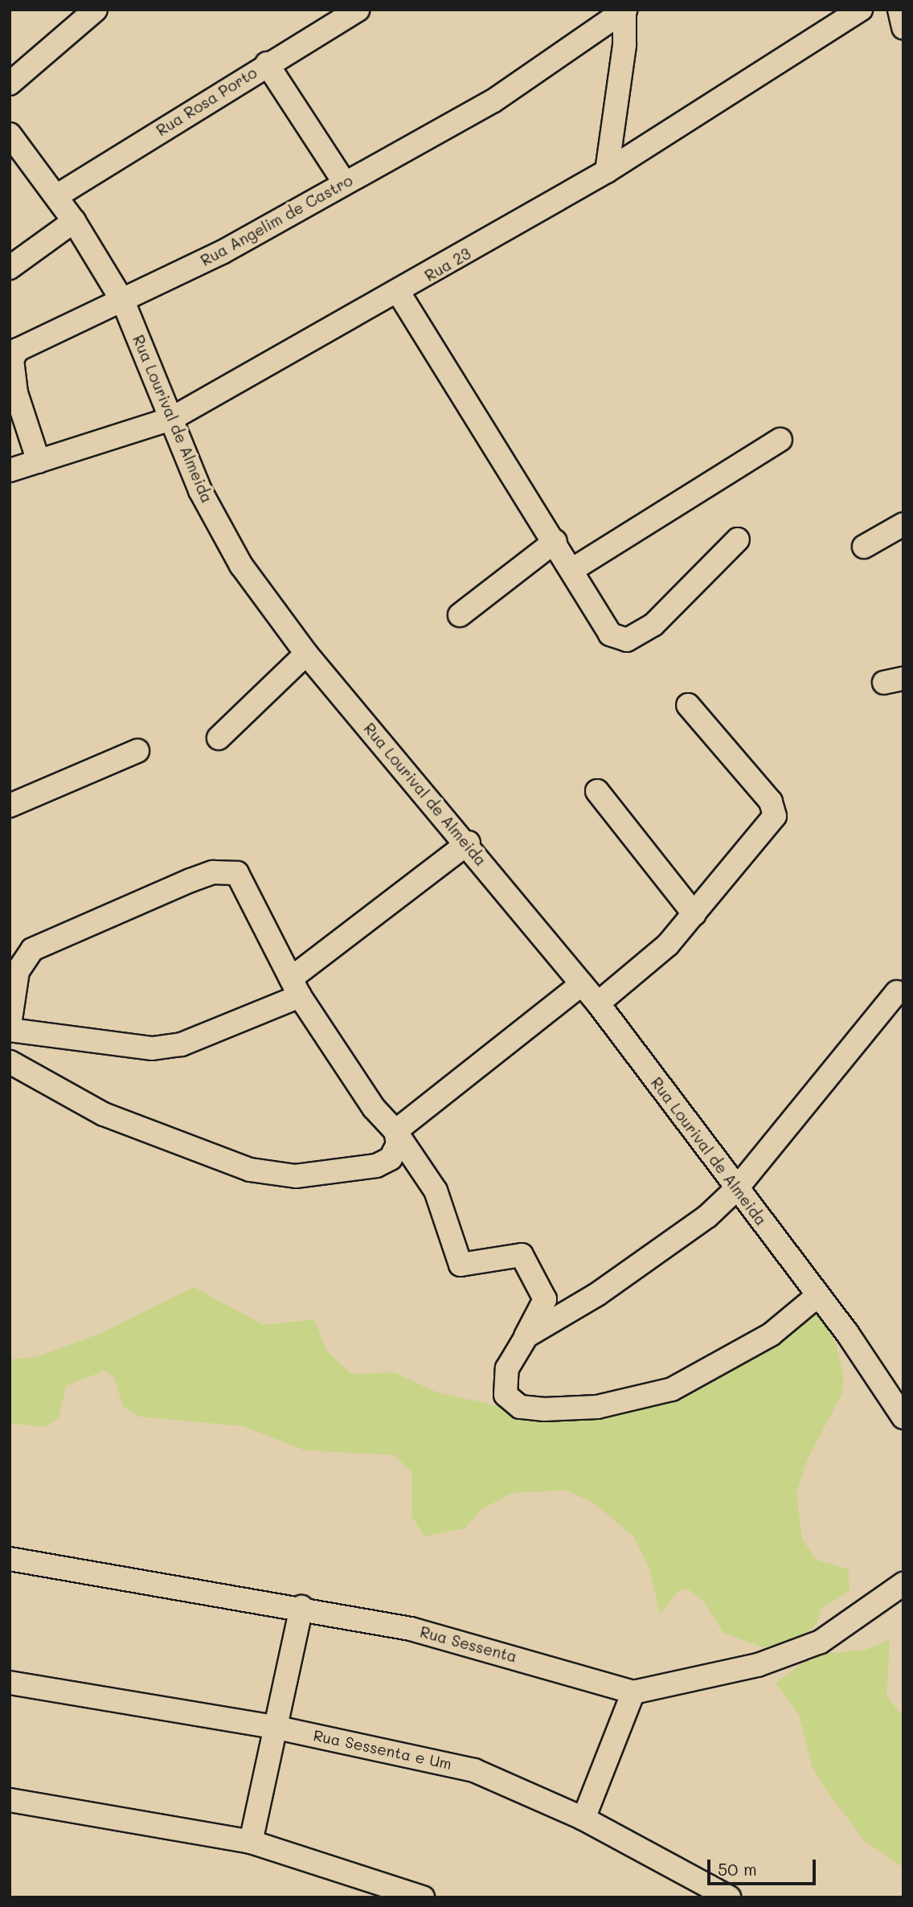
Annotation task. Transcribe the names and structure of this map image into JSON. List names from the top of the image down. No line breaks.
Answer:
{"streets":{"street":["Rua Rosa Porto","Rua Angelim de Castro","Rua 23","Rua Lourival de Almeida","Rua Sessenta","Rua Sessenta e Um"]},"crossings":[["Rua Rosa Porto","Rua Lourival de Almeida"],["Rua Angelim de Castro","Rua 23"],["Rua Angelim de Castro","Rua Lourival de Almeida"],["Rua 23","Rua Lourival de Almeida"]],"scale_bar":"50 m"}
